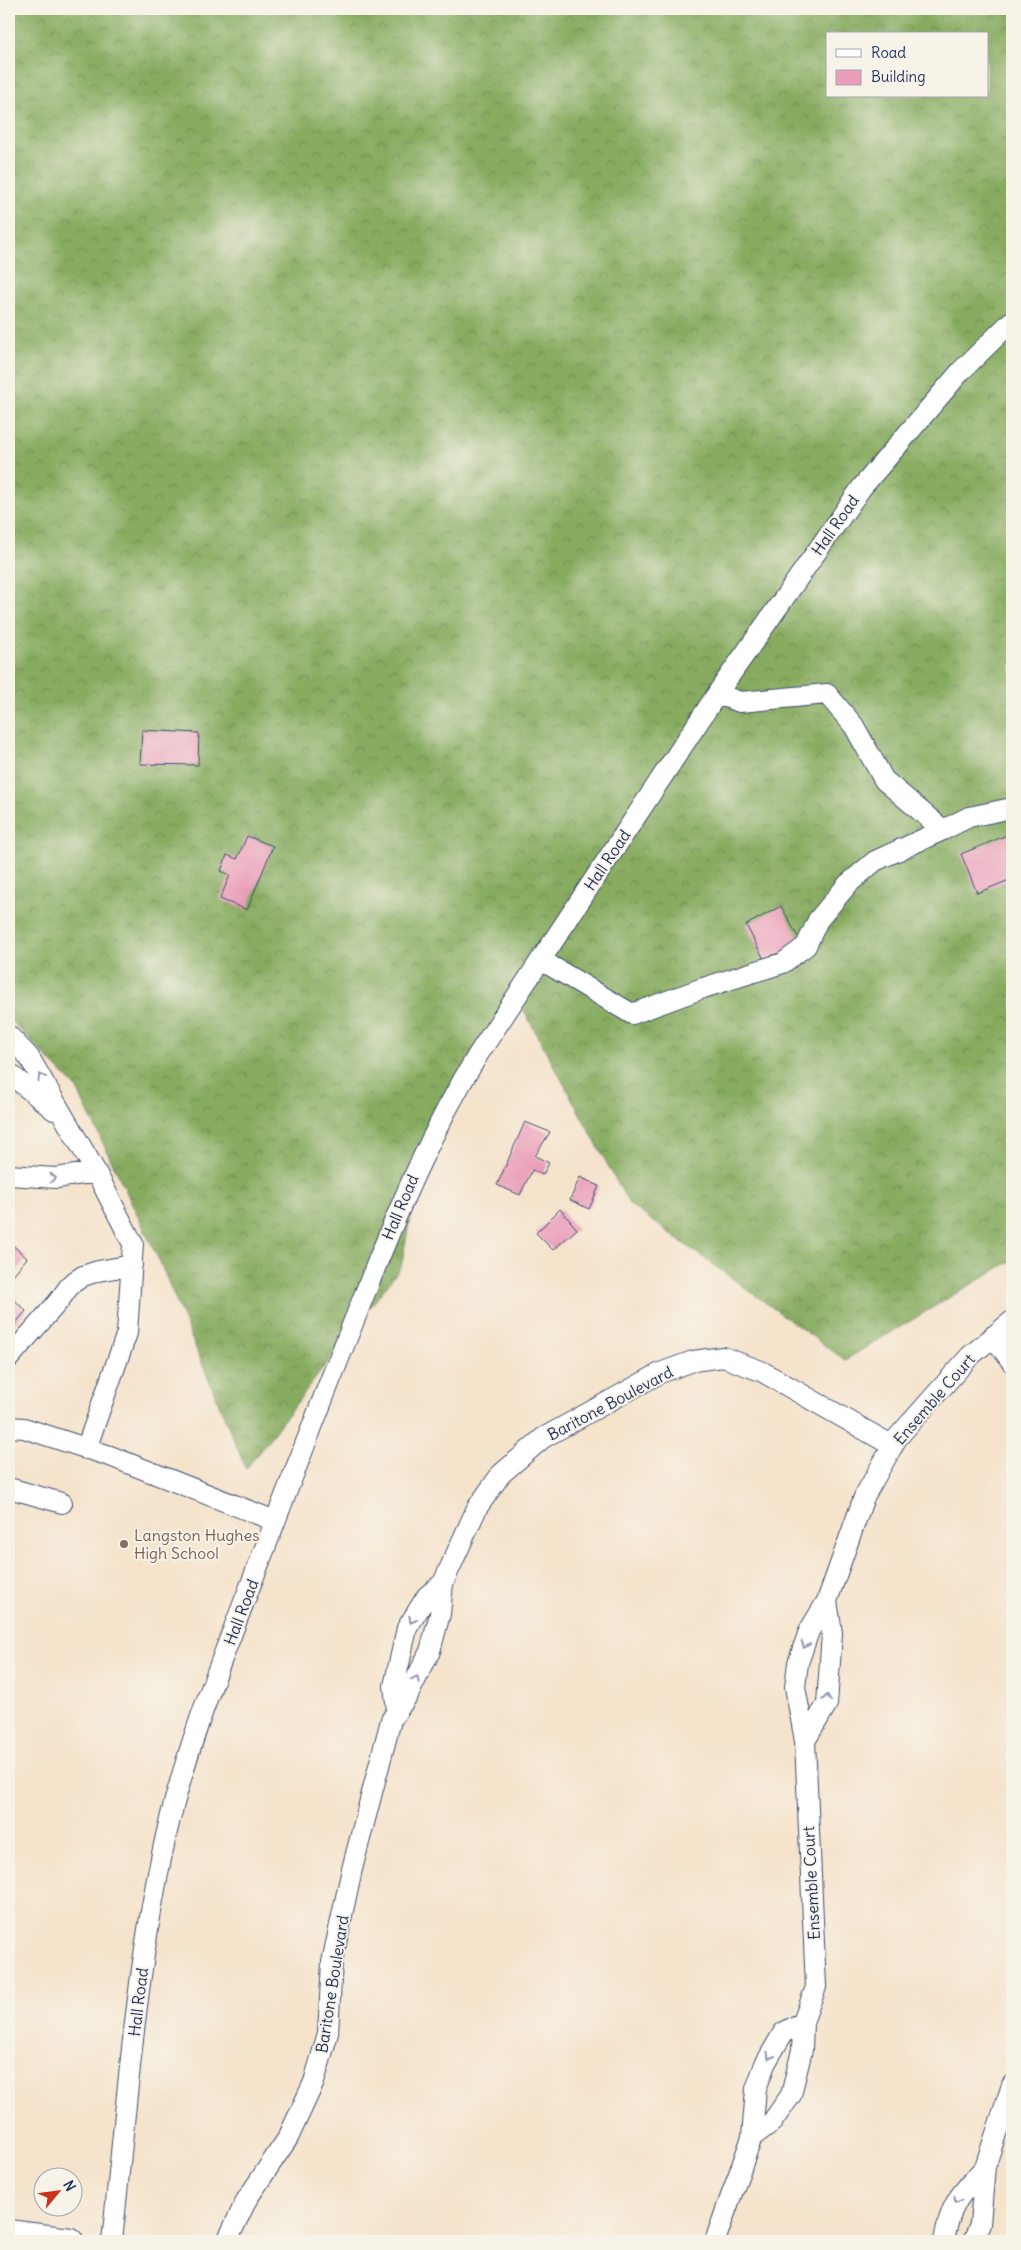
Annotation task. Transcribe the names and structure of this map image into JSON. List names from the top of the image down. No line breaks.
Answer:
{"streets":{"street":["Hall Road","Ensemble Court","Baritone Boulevard"]},"crossings":[["Ensemble Court","Baritone Boulevard"]],"places":["Langston Hughes High School"],"legend":["Road","Building"],"north":"top right"}
